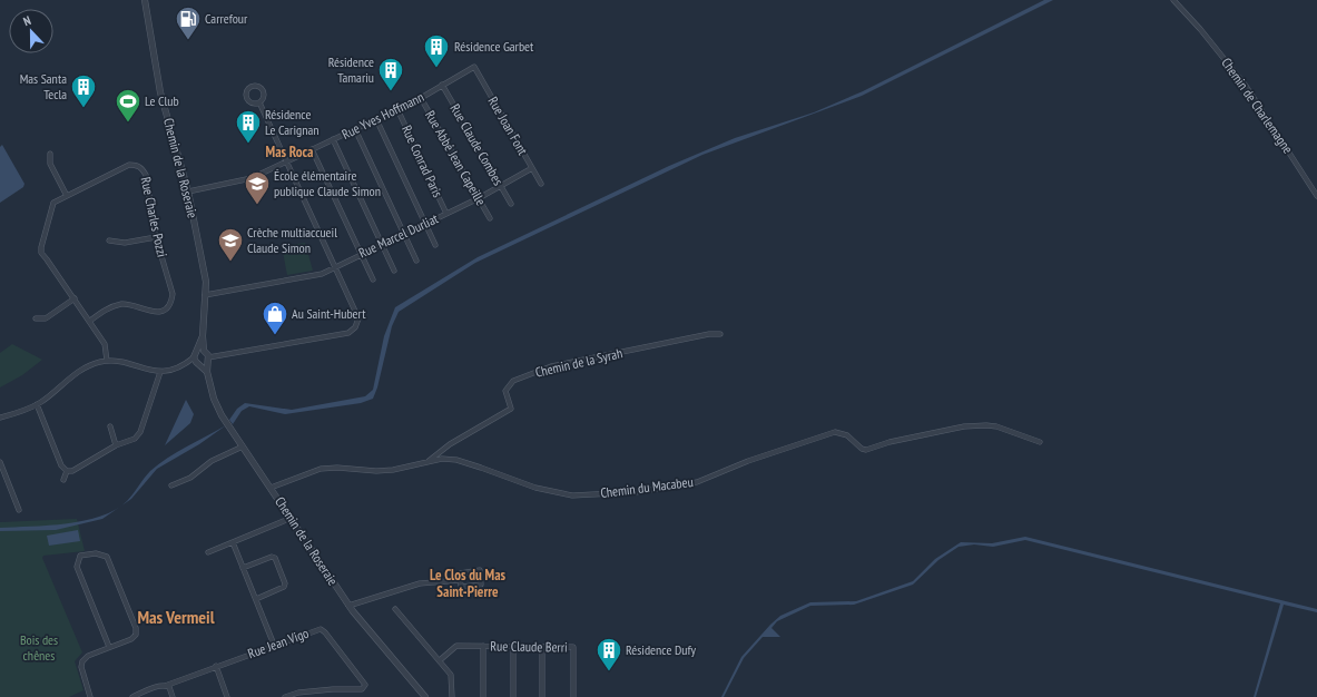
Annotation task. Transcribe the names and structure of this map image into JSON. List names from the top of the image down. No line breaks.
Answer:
{"streets":{"street":["Chemin de Charlemagne","Rue Yves Hoffmann","Rue Joan Font","Rue Claude Combes","Rue Abbé Jean Capeille","Rue Conrad Paris","Chemin de la Roseraie","Rue Charles Pozzi","Rue Marcel Durliat","Chemin de la Syrah","Chemin du Macabeu","Rue Jean Vigo","Rue Claude Berri"]},"crossings":[["Rue Yves Hoffmann","Rue Joan Font"],["Rue Yves Hoffmann","Rue Claude Combes"],["Rue Yves Hoffmann","Rue Abbé Jean Capeille"],["Rue Yves Hoffmann","Rue Conrad Paris"],["Rue Yves Hoffmann","Chemin de la Roseraie"],["Rue Joan Font","Rue Marcel Durliat"],["Rue Claude Combes","Rue Marcel Durliat"],["Rue Abbé Jean Capeille","Rue Marcel Durliat"],["Rue Conrad Paris","Rue Marcel Durliat"],["Chemin de la Roseraie","Rue Marcel Durliat"],["Chemin de la Roseraie","Chemin du Macabeu"],["Chemin de la Syrah","Chemin du Macabeu"]],"districts":["Mas Roca","Le Clos du Mas Saint-Pierre","Mas Vermeil"],"parks":["Bois des chênes"],"places":{"fuel station":["Carrefour"],"building":["Résidence Garbet","Résidence Tamariu","Mas Santa Tecla","Résidence Le Carignan","Résidence Dufy"],"sports":["Le Club"],"school or university":["École élémentaire publique Claude Simon","Crèche multiaccueil Claude Simon"],"shop":["Au Saint-Hubert"]},"north":"top"}
